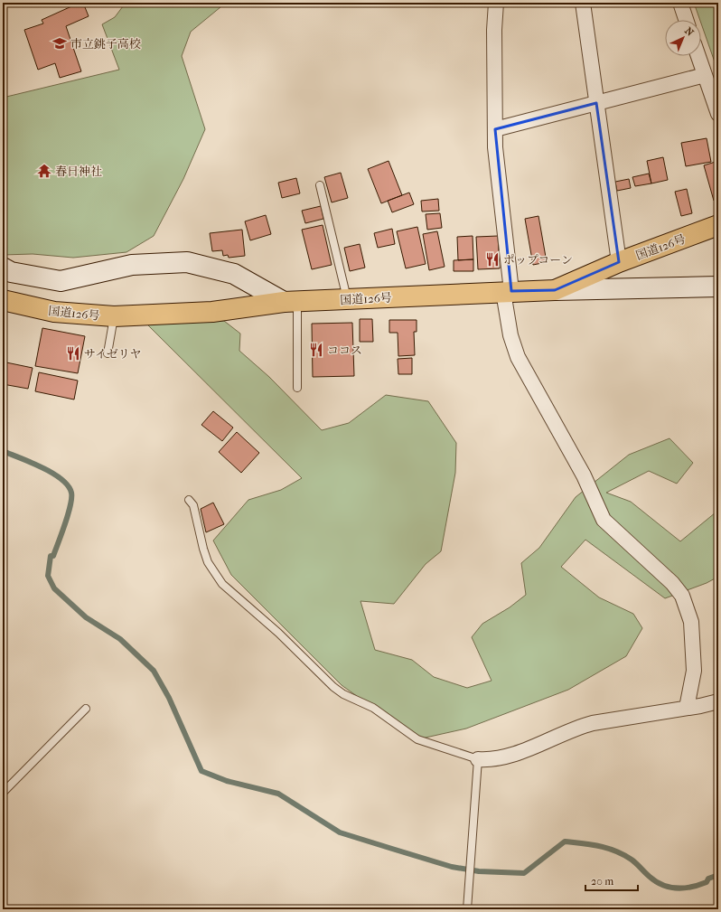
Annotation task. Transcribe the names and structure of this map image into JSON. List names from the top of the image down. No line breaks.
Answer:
{"streets":{"highway":["国道126号"]},"places":{"school or university":["市立銚子高校"],"temple":["春日神社"],"restaurant":["ポップコーン","ココス","サイゼリヤ"]},"scale_bar":"20 m","north":"top right"}
